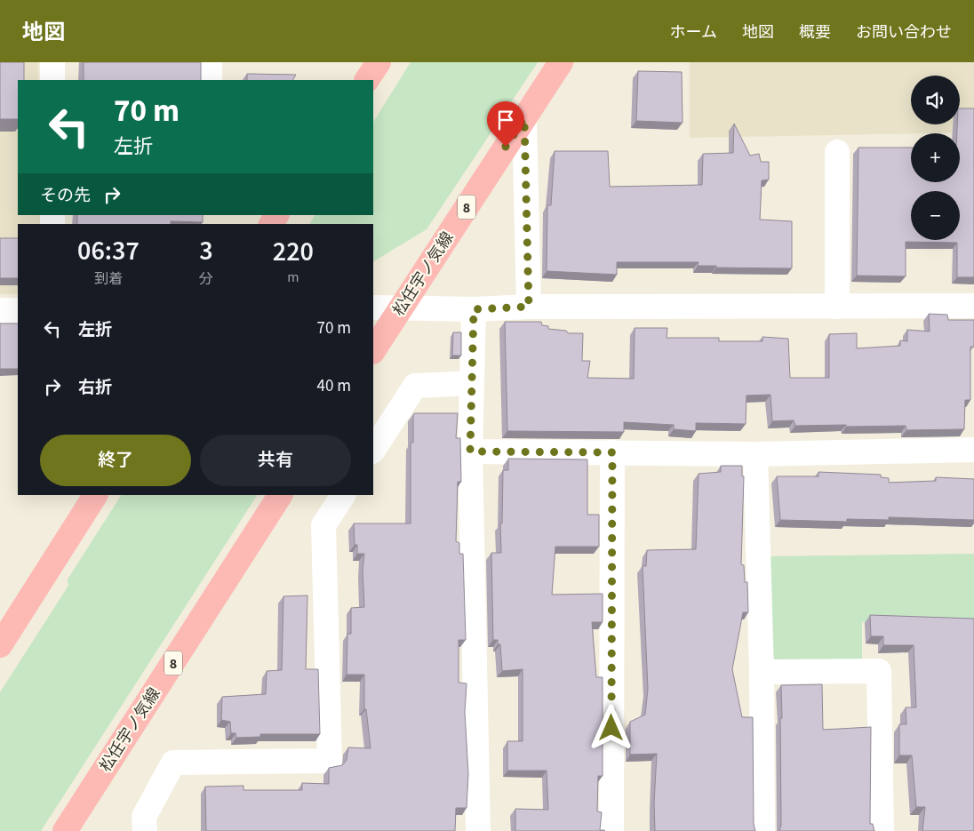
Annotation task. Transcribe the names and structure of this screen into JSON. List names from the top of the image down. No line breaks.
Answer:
{"streets":{"main road":["8","松任宇ノ気線"]},"page":{"header":"地図","nav":["ホーム","地図","概要","お問い合わせ"],"map_buttons":["+","−"],"turn":["70 m","左折"],"then":"その先","eta":["06:37","到着","3","分","220","m"],"list":[{"name":"左折","value":"70 m"},{"name":"右折","value":"40 m"}],"buttons":["終了","共有"]}}
